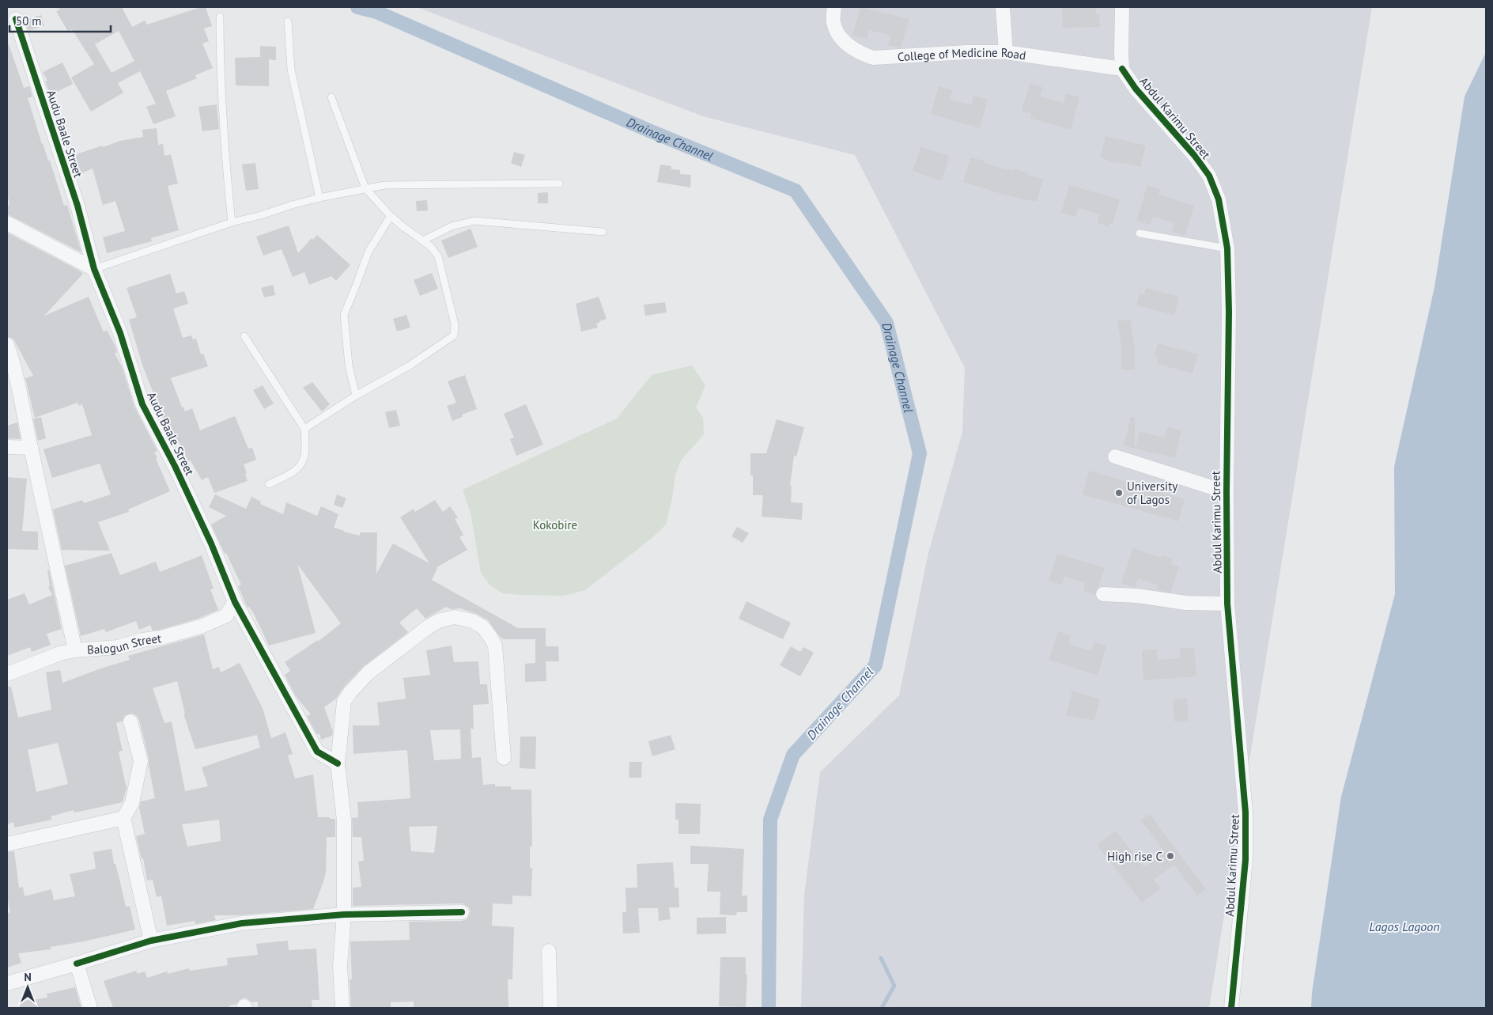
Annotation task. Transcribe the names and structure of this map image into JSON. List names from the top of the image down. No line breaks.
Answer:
{"streets":{"street":["College of Medicine Road","Abdul Karimu Street","Audu Baale Street","Balogun Street"]},"crossings":[["College of Medicine Road","Abdul Karimu Street"],["Audu Baale Street","Balogun Street"]],"water":["Drainage Channel","Lagos Lagoon"],"parks":["Kokobire"],"places":["University of Lagos","High rise C"],"scale_bar":"50 m","north":"top"}
